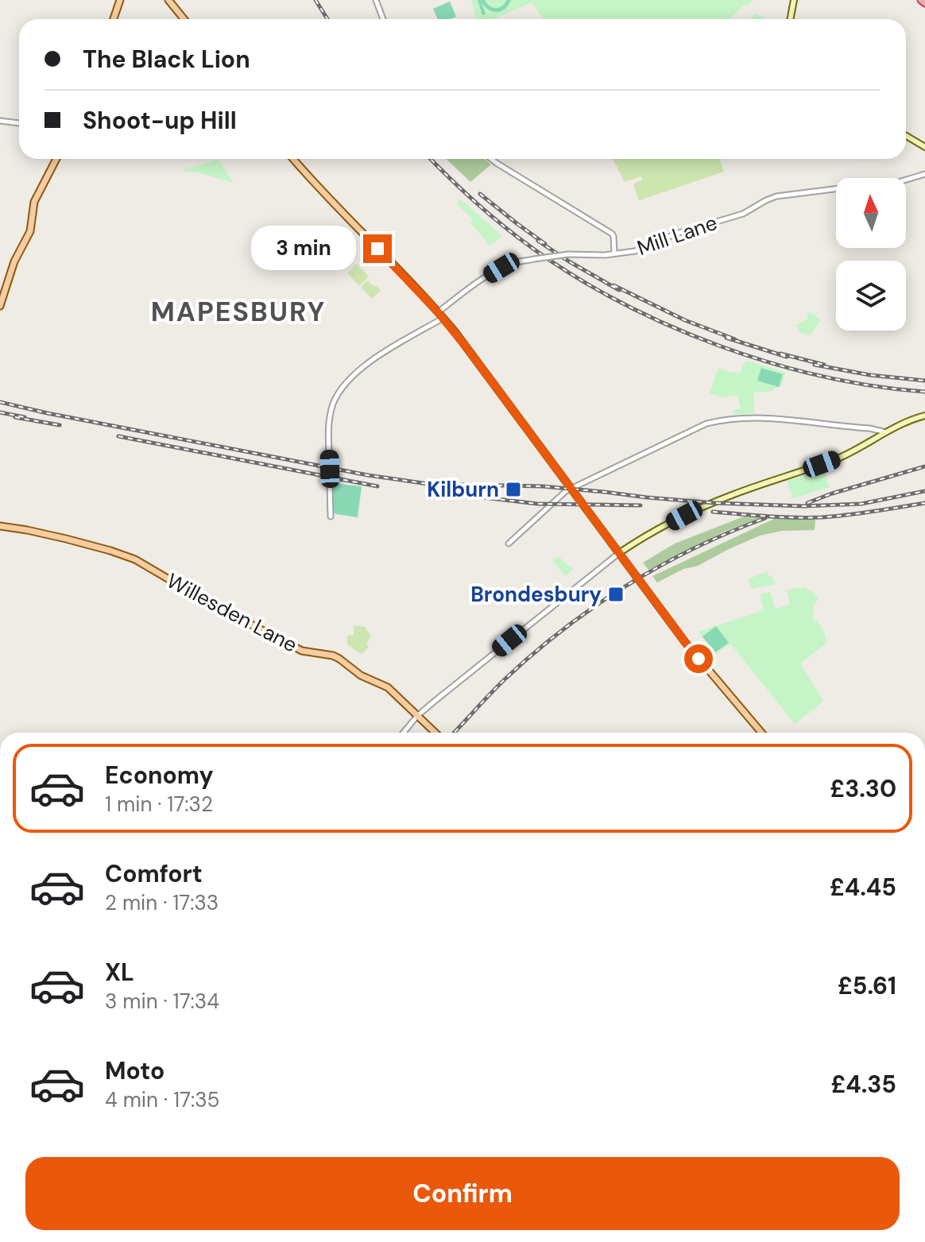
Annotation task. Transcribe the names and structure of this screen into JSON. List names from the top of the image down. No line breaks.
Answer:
{"streets":{"main road":["Willesden Lane"],"street":["Mill Lane"]},"districts":["MAPESBURY"],"places":{"transit":["Kilburn","Brondesbury"]},"north":"top","page":{"banner":["The Black Lion","Shoot-up Hill"],"bubble":"3 min","list":[{"name":"Economy","note":"1 min · 17:32","value":"£3.30"},{"name":"Comfort","note":"2 min · 17:33","value":"£4.45"},{"name":"XL","note":"3 min · 17:34","value":"£5.61"},{"name":"Moto","note":"4 min · 17:35","value":"£4.35"}],"buttons":"Confirm"}}
